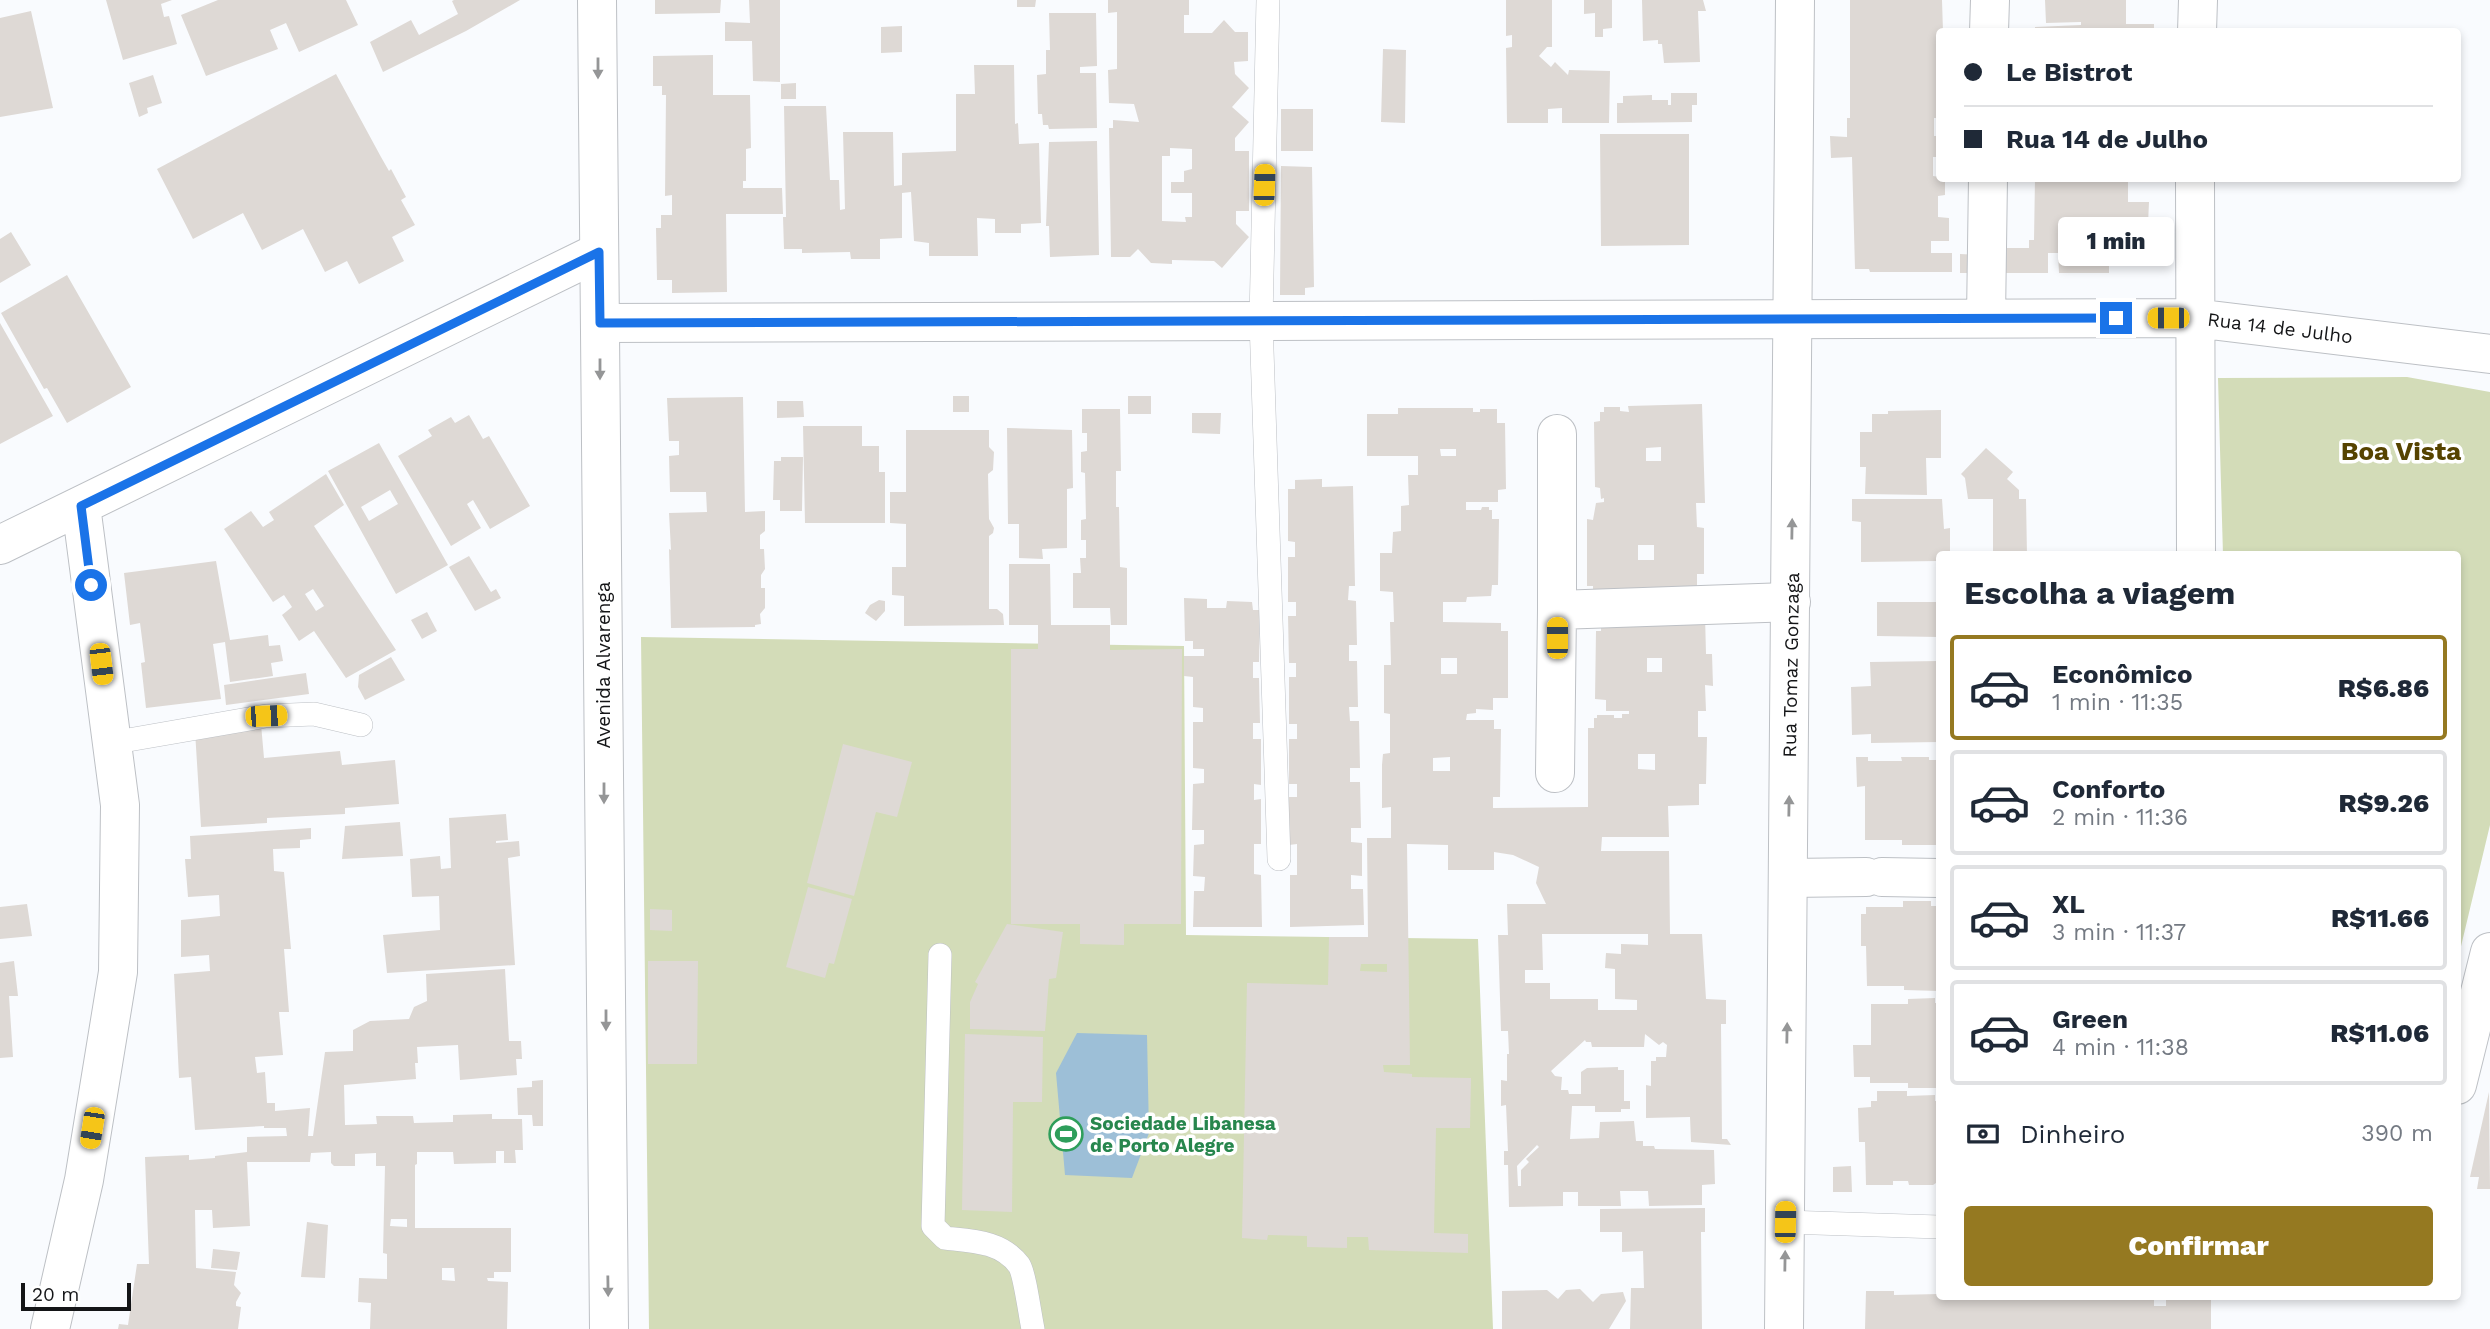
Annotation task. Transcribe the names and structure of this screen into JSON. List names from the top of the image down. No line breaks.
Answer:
{"streets":{"street":["Rua 14 de Julho","Avenida Alvarenga","Rua Tomaz Gonzaga"]},"crossings":[["Rua 14 de Julho","Avenida Alvarenga"],["Rua 14 de Julho","Rua Tomaz Gonzaga"]],"one_way":["Avenida Alvarenga"],"districts":["Boa Vista"],"places":{"sports":["Sociedade Libanesa de Porto Alegre"]},"scale_bar":"20 m","page":{"banner":["Le Bistrot","Rua 14 de Julho"],"bubble":"1 min","heading":"Escolha a viagem","list":[{"name":"Econômico","note":"1 min · 11:35","value":"R$6.86"},{"name":"Conforto","note":"2 min · 11:36","value":"R$9.26"},{"name":"XL","note":"3 min · 11:37","value":"R$11.66"},{"name":"Green","note":"4 min · 11:38","value":"R$11.06"}],"pay":["Dinheiro","390 m"],"buttons":"Confirmar","scale":"20 m"}}
